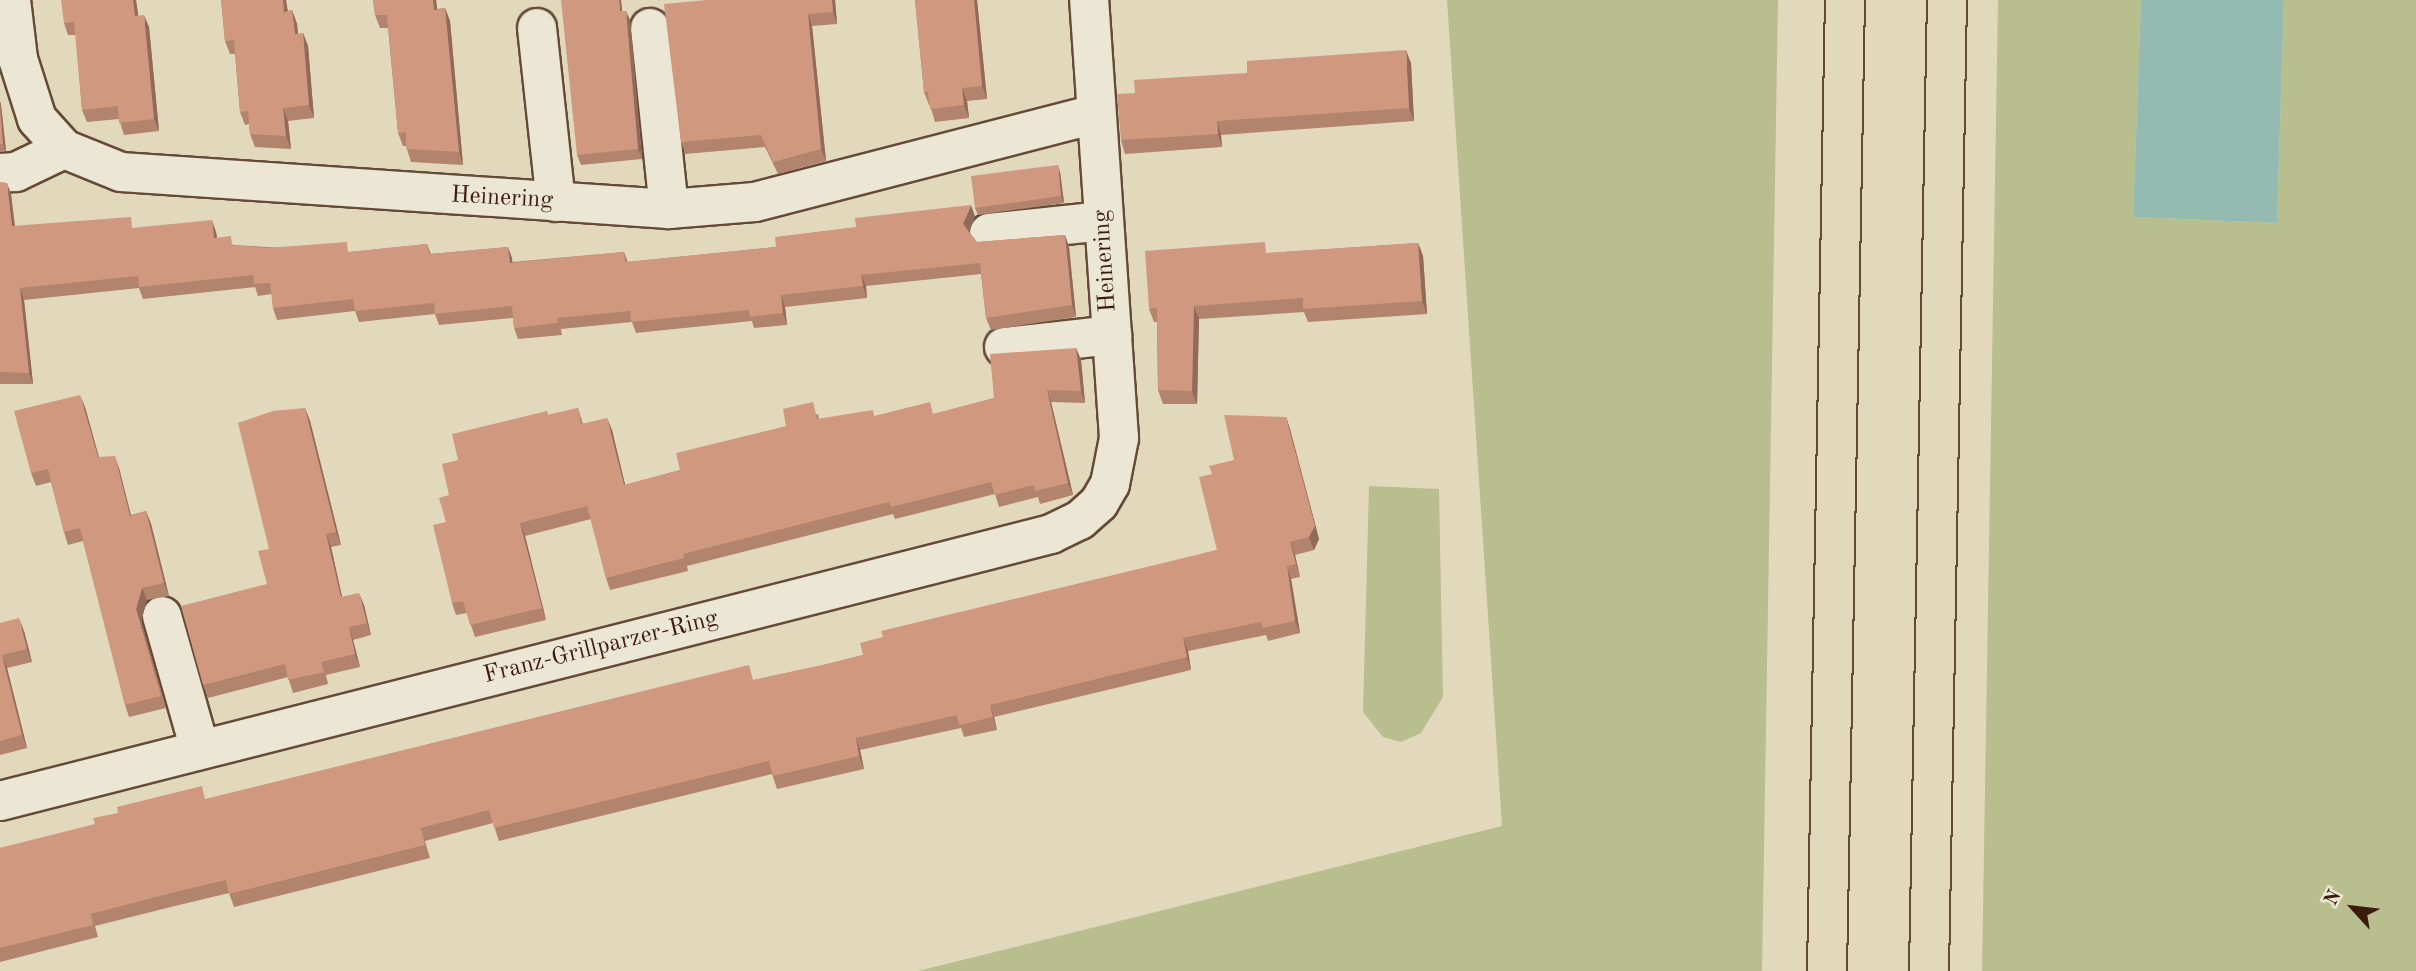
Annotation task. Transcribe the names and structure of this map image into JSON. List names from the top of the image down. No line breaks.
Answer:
{"streets":{"street":["Heinering","Franz-Grillparzer-Ring"]},"crossings":[["Heinering","Franz-Grillparzer-Ring"]],"north":"top left"}
